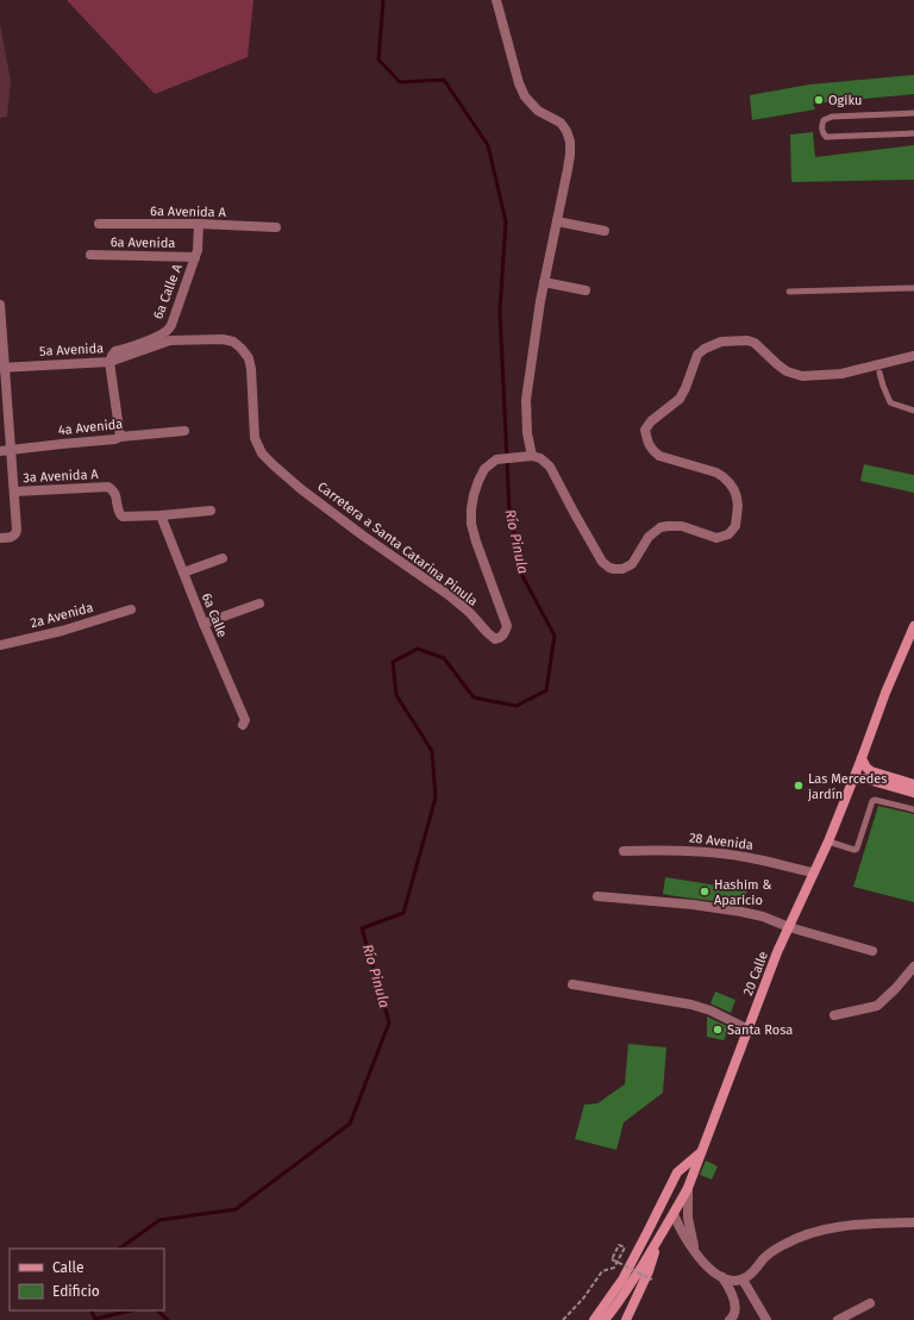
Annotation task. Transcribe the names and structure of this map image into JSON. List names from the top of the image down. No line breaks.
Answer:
{"streets":{"main road":["20 Calle"],"street":["6a Avenida A","6a Avenida","6a Calle A","5a Avenida","4a Avenida","3a Avenida A","Carretera a Santa Catarina Pinula","2a Avenida","6a Calle","28 Avenida"]},"crossings":[["6a Avenida A","6a Calle A"],["6a Avenida","6a Calle A"],["6a Calle A","5a Avenida"],["5a Avenida","Carretera a Santa Catarina Pinula"],["3a Avenida A","6a Calle"],["28 Avenida","20 Calle"]],"water":["Río Pinula"],"places":["Ogiku","Las Mercedes jardín","Hashim & Aparicio","Santa Rosa"],"legend":["Calle","Edificio"]}
